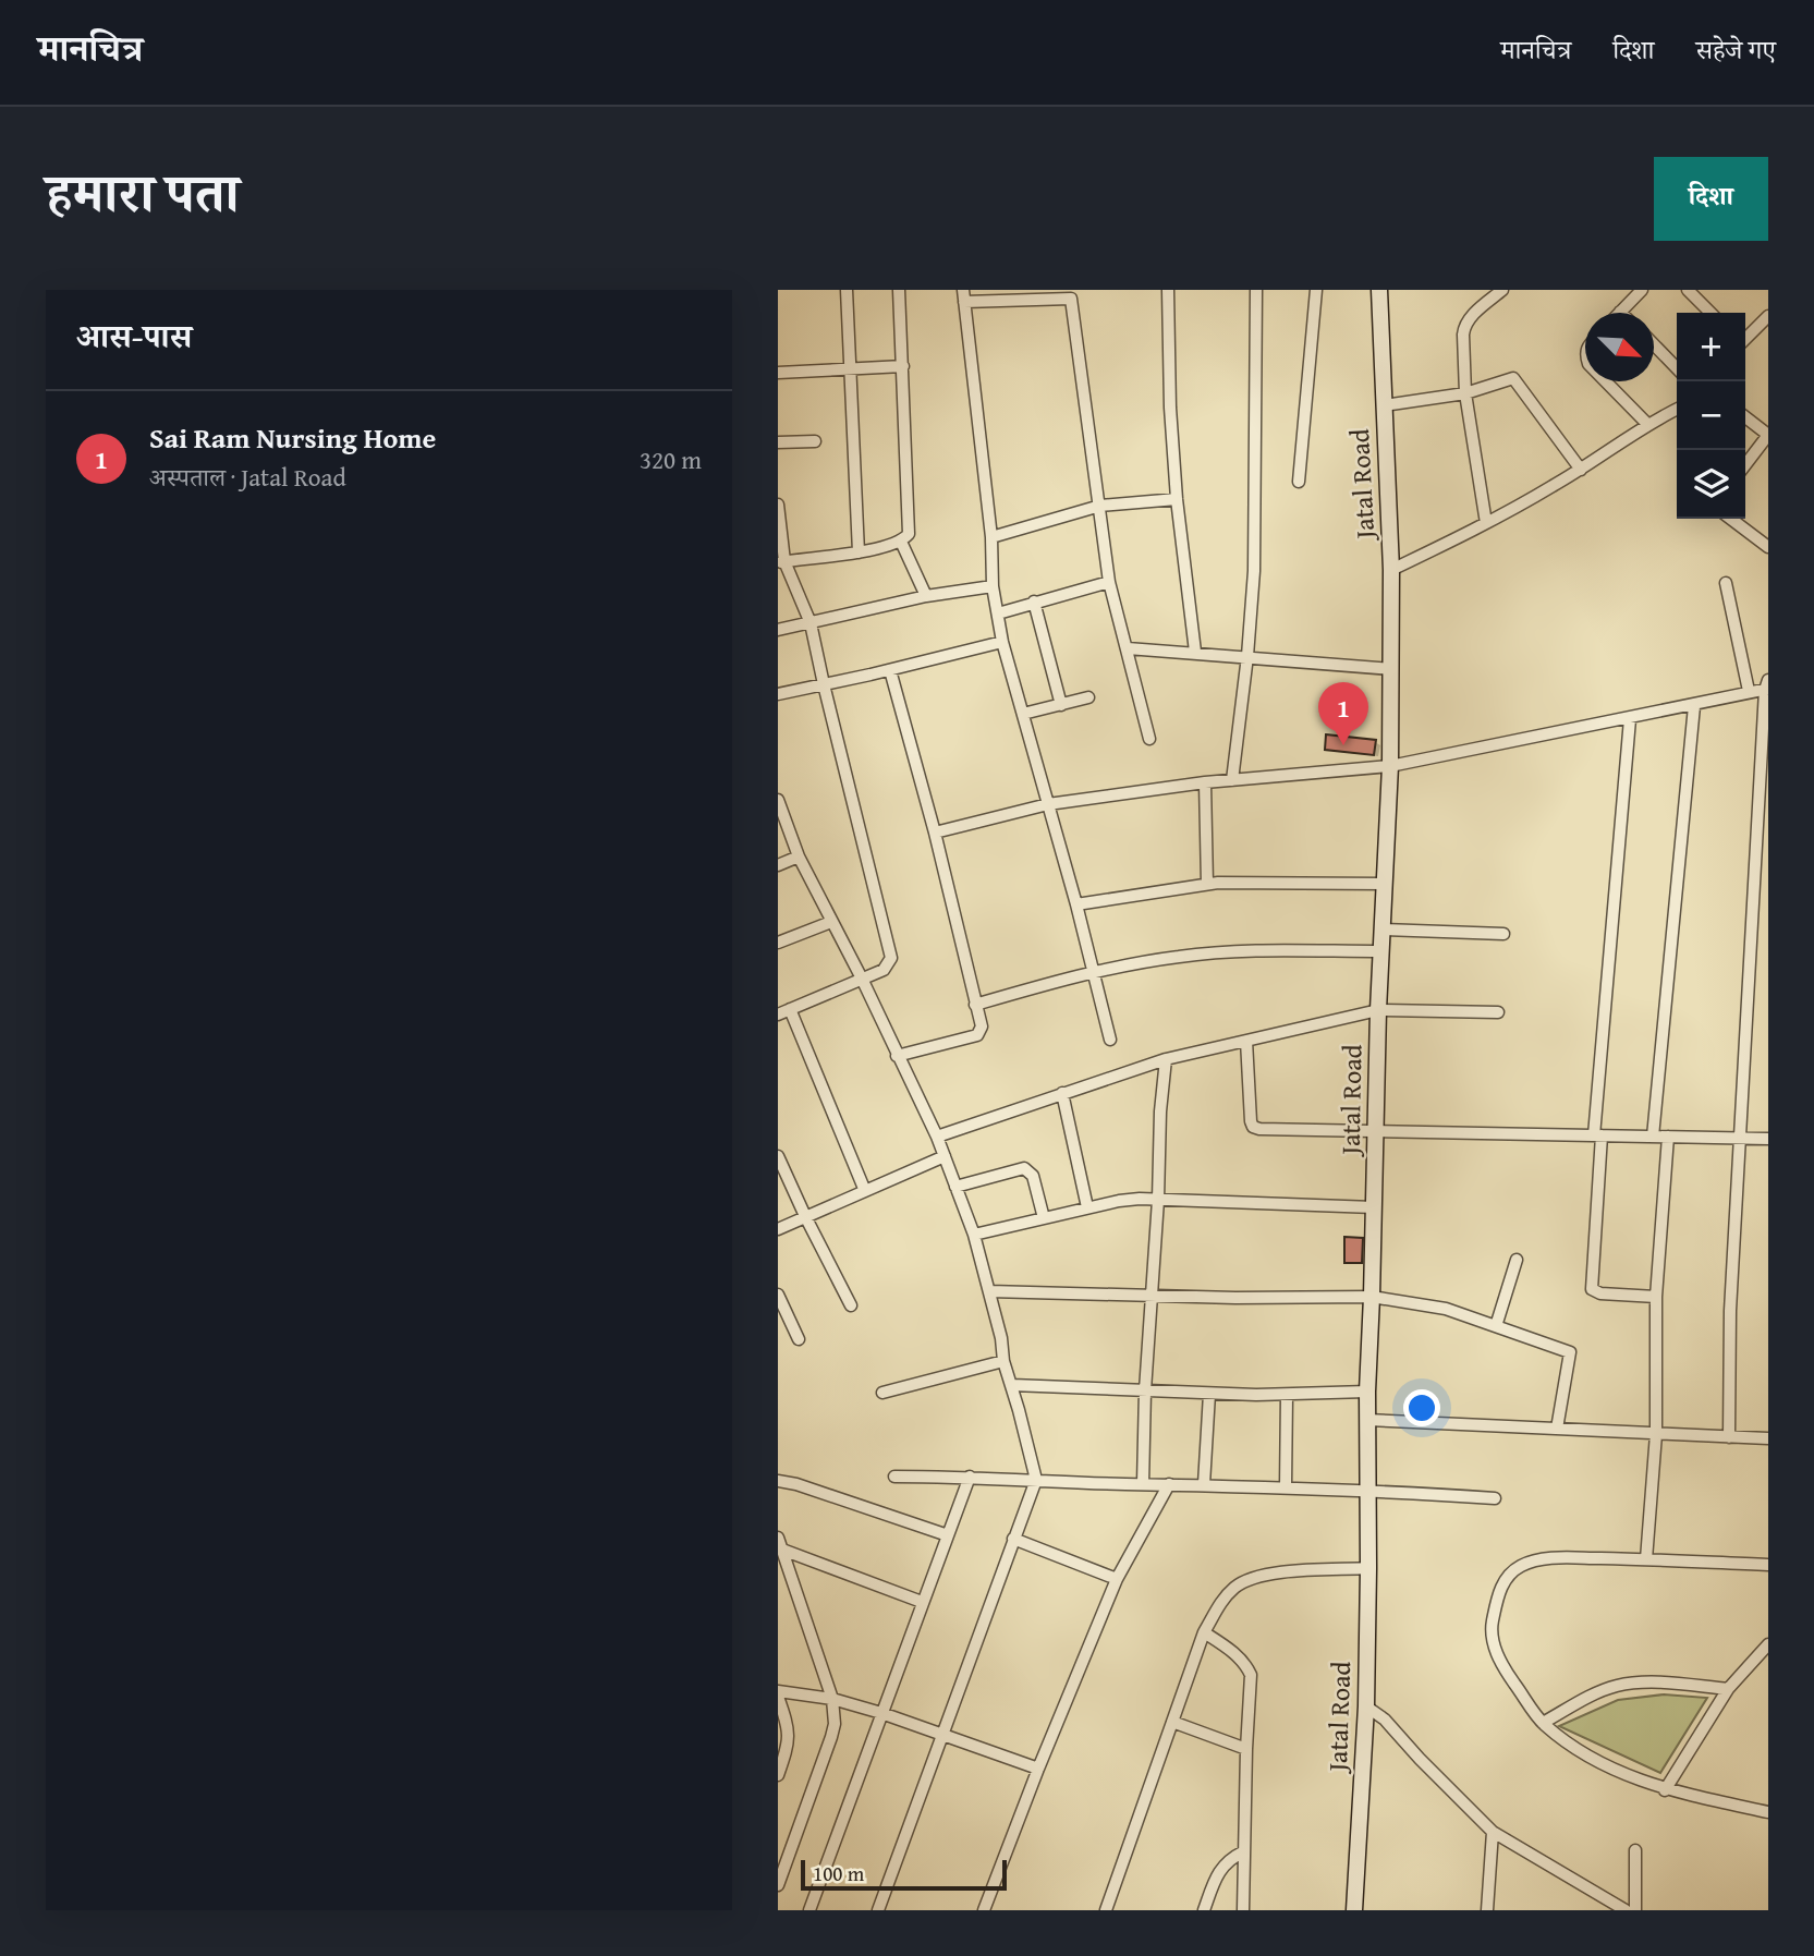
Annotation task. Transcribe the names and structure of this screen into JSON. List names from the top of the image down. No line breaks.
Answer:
{"streets":{"main road":["Jatal Road"]},"scale_bar":"100 m","north":"bottom right","page":{"header":"मानचित्र","nav":["मानचित्र","दिशा","सहेजे गए"],"title":"हमारा पता","buttons":"दिशा","heading":"आस-पास","map_buttons":["+","−"],"list":[{"mark":"1","name":"Sai Ram Nursing Home","note":"अस्पताल · Jatal Road","value":"320 m"}],"pins":"1","scale":"100 m"}}
